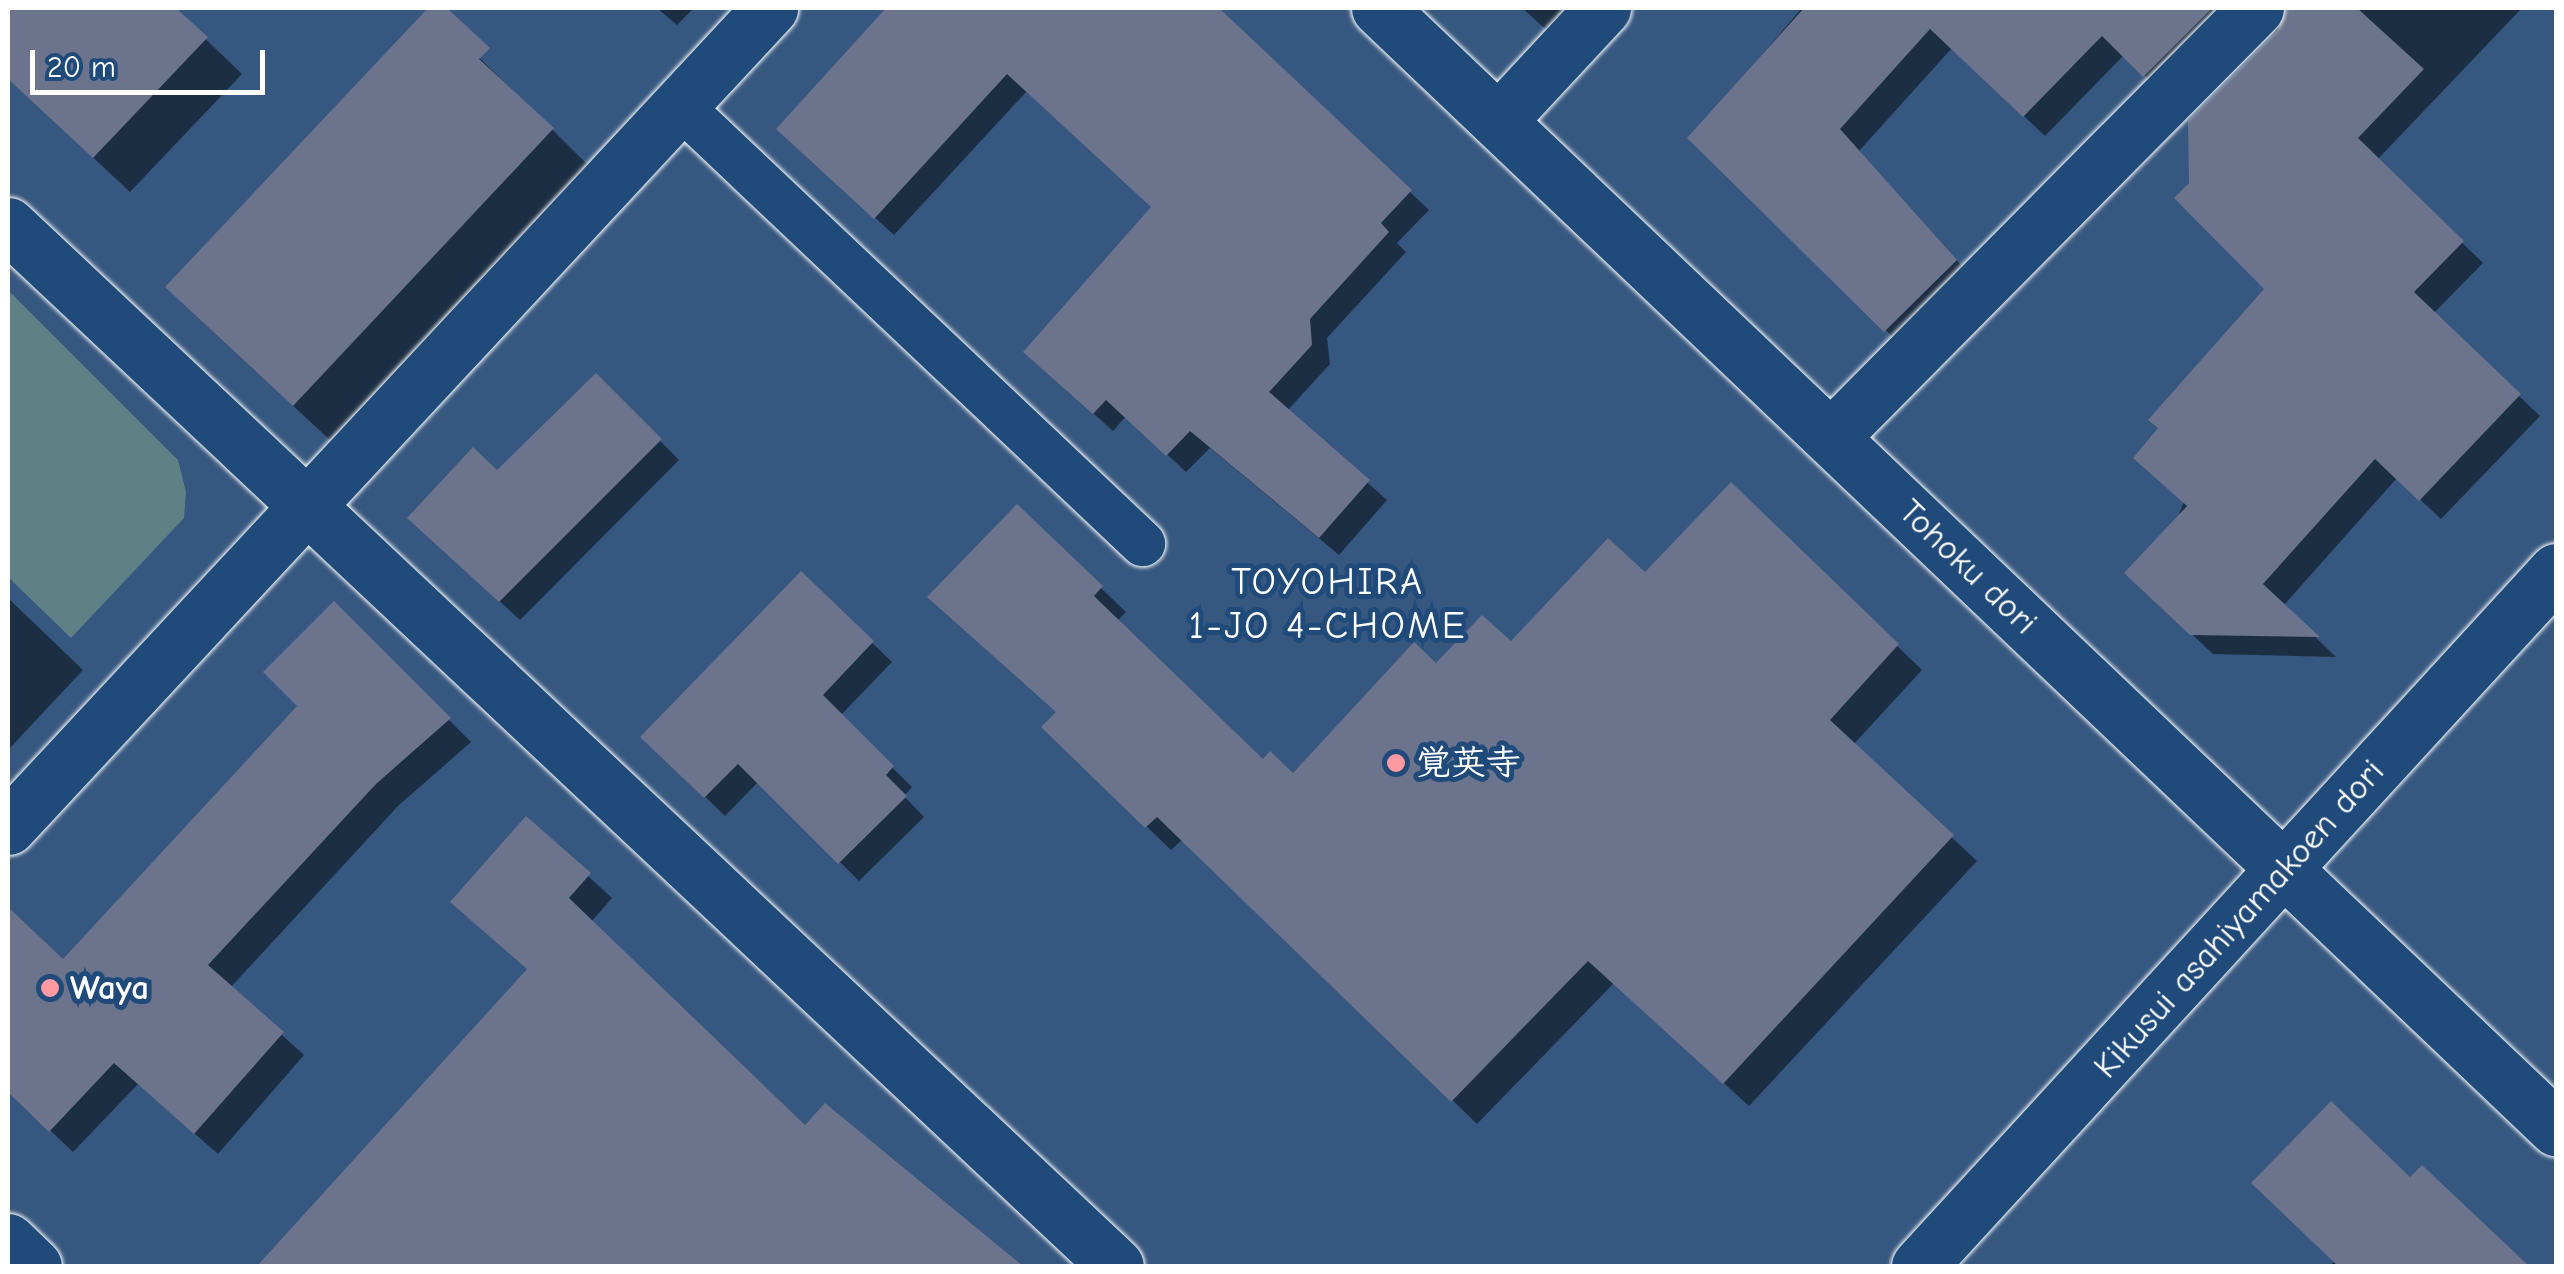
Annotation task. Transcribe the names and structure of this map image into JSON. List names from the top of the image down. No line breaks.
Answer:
{"streets":{"street":["Tohoku dori","Kikusui asahiyamakoen dori"]},"crossings":[["Tohoku dori","Kikusui asahiyamakoen dori"]],"districts":["TOYOHIRA 1-JO 4-CHOME"],"places":["覚英寺","Waya"],"scale_bar":"20 m"}
